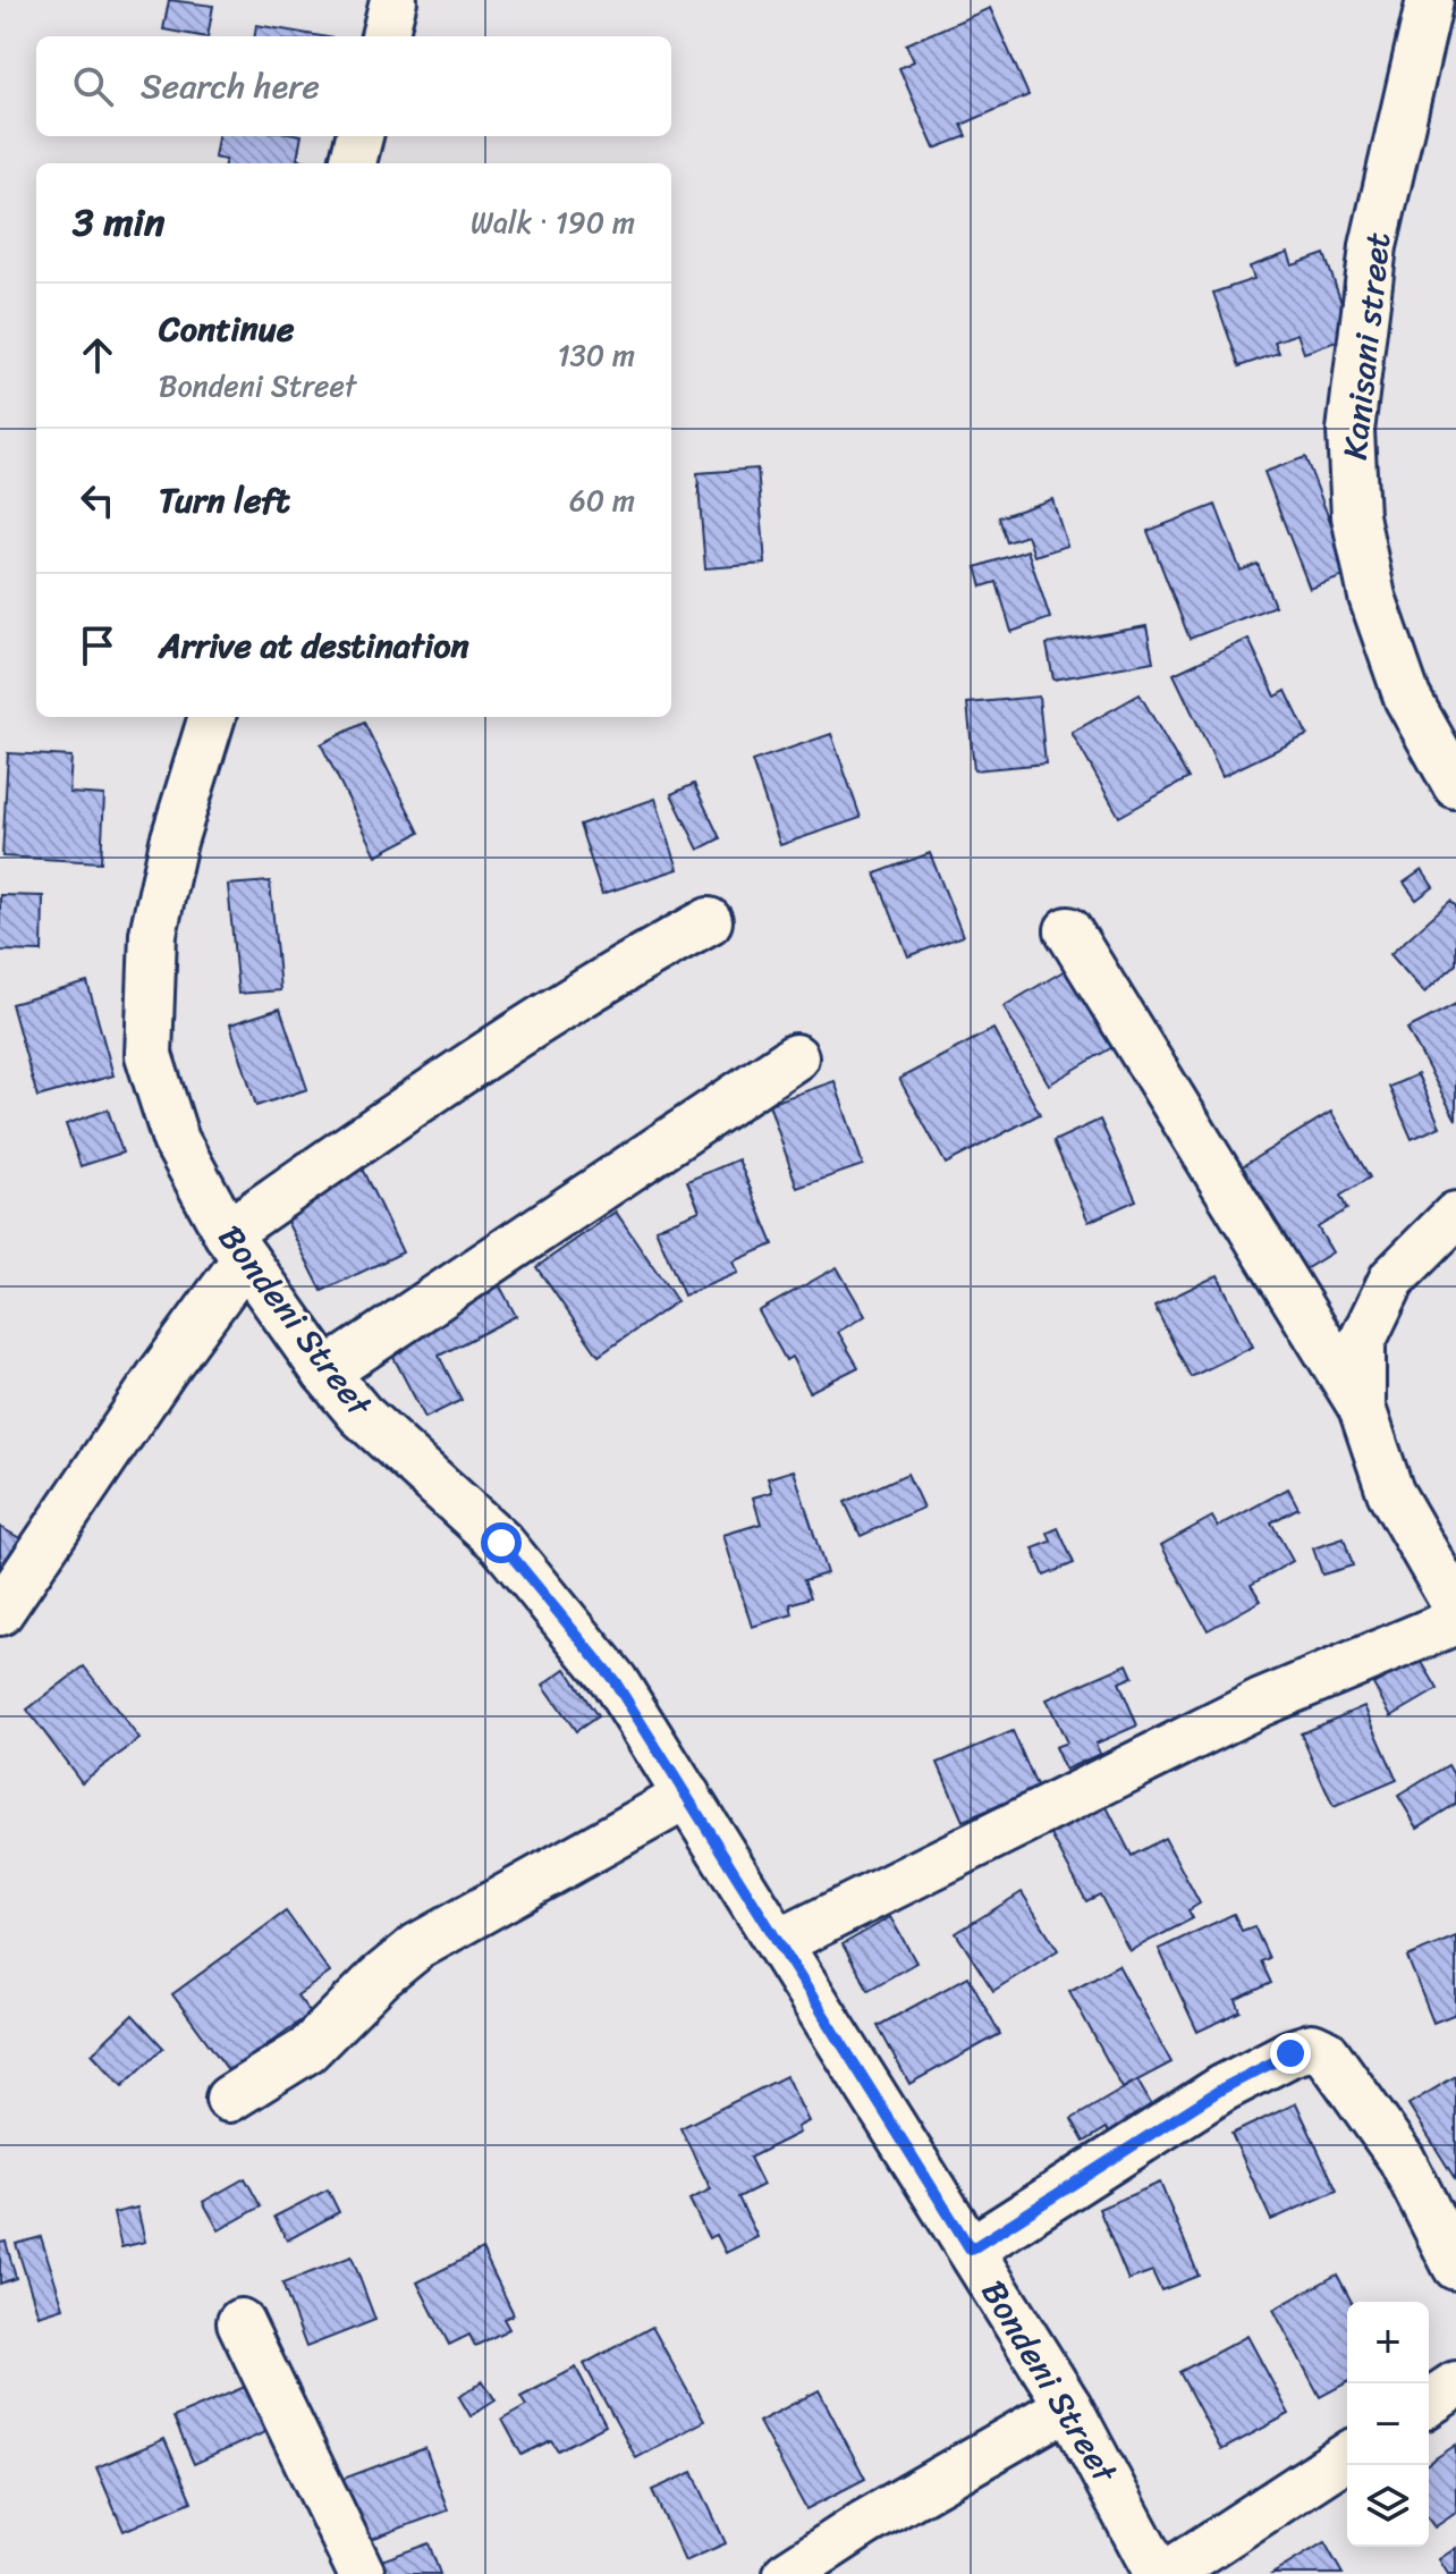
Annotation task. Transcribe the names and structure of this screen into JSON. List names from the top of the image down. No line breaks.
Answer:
{"streets":{"street":["Kanisani street","Bondeni Street"]},"page":{"search":"Search here","heading":["3 min","Walk · 190 m"],"list":[["Continue","Bondeni Street","130 m"],["Turn left","60 m"],"Arrive at destination"],"map_buttons":["+","−"]}}
